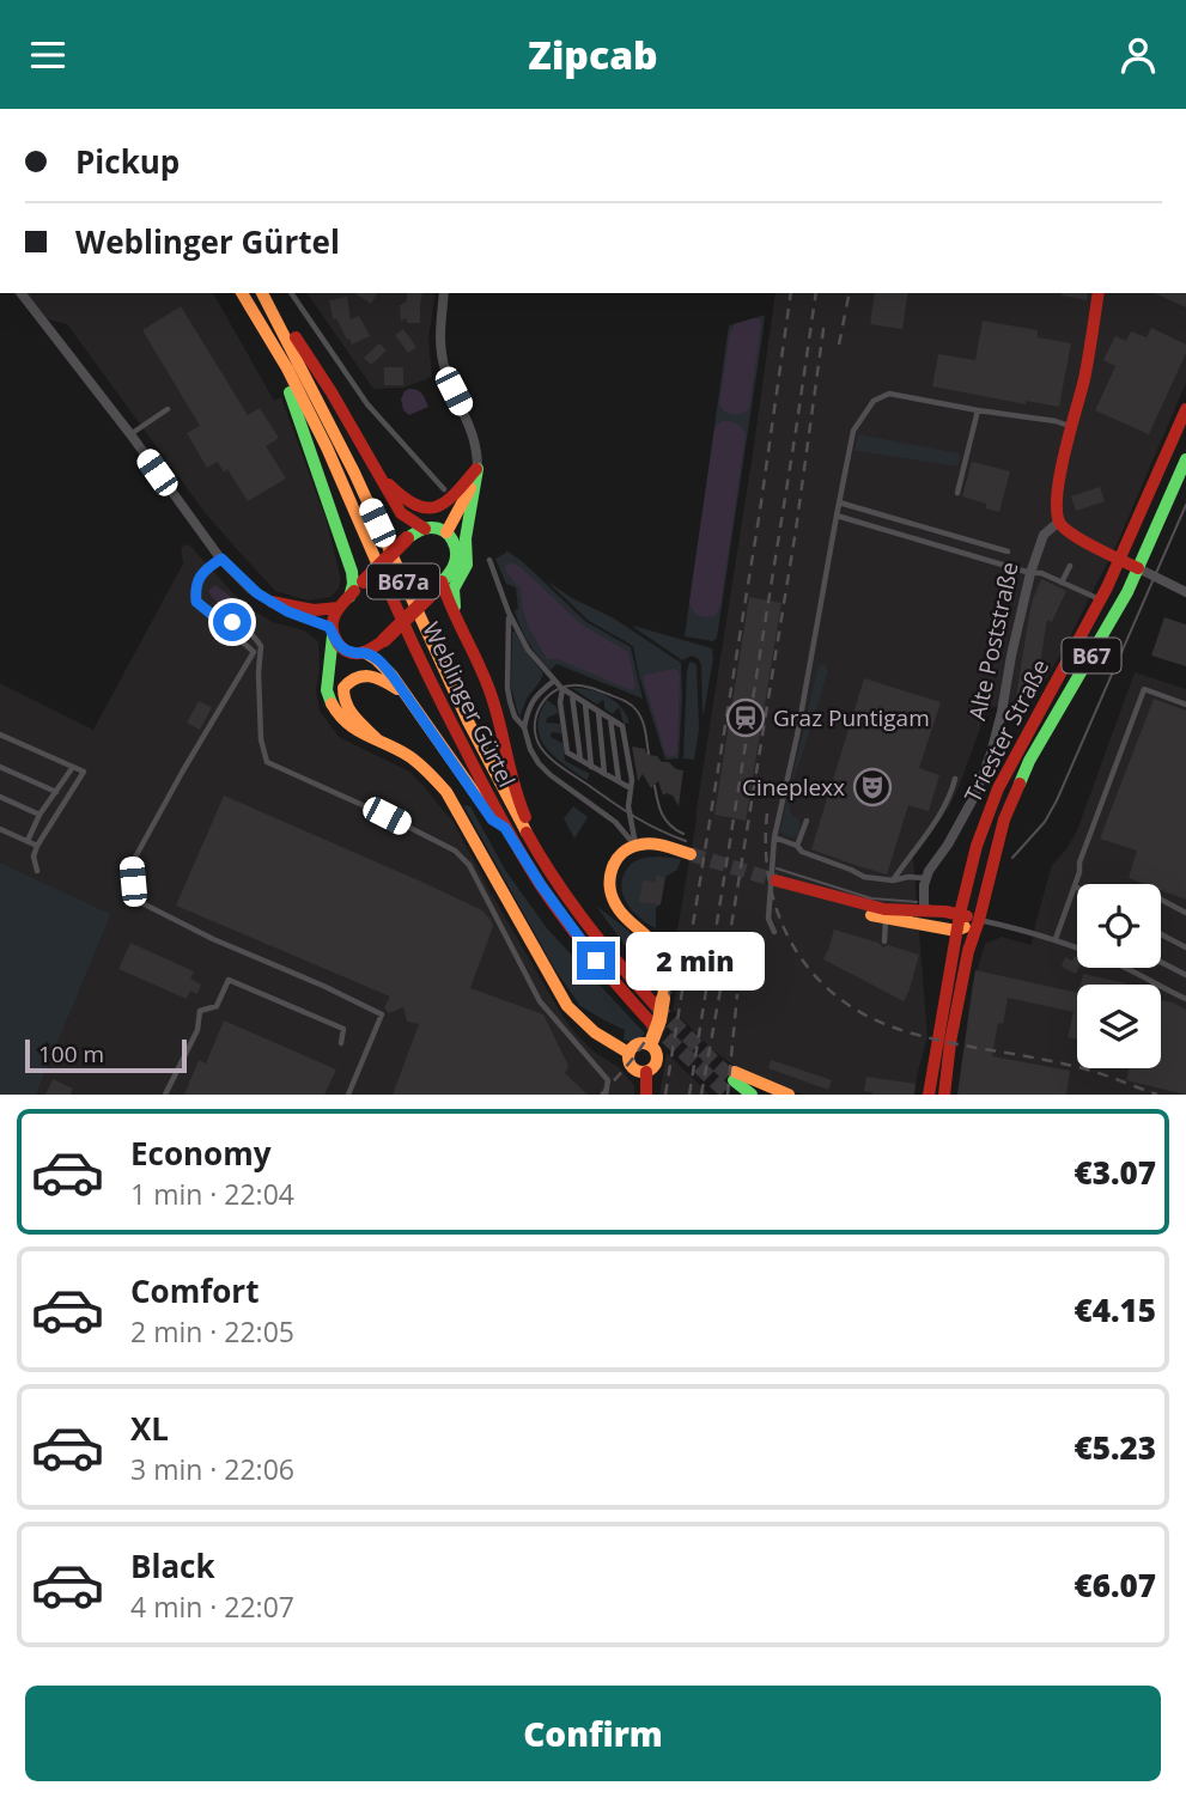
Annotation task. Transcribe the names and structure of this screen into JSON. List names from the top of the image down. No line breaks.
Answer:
{"streets":{"main road":["B67a","B67","Weblinger Gürtel","Triester Straße"],"street":["Alte Poststraße"]},"places":{"station":["Graz Puntigam"],"theatre":["Cineplexx"]},"scale_bar":"100 m","page":{"header":"Zipcab","banner":["Pickup","Weblinger Gürtel"],"bubble":"2 min","scale":"100 m","list":[{"name":"Economy","note":"1 min · 22:04","value":"€3.07"},{"name":"Comfort","note":"2 min · 22:05","value":"€4.15"},{"name":"XL","note":"3 min · 22:06","value":"€5.23"},{"name":"Black","note":"4 min · 22:07","value":"€6.07"}],"buttons":"Confirm"}}
